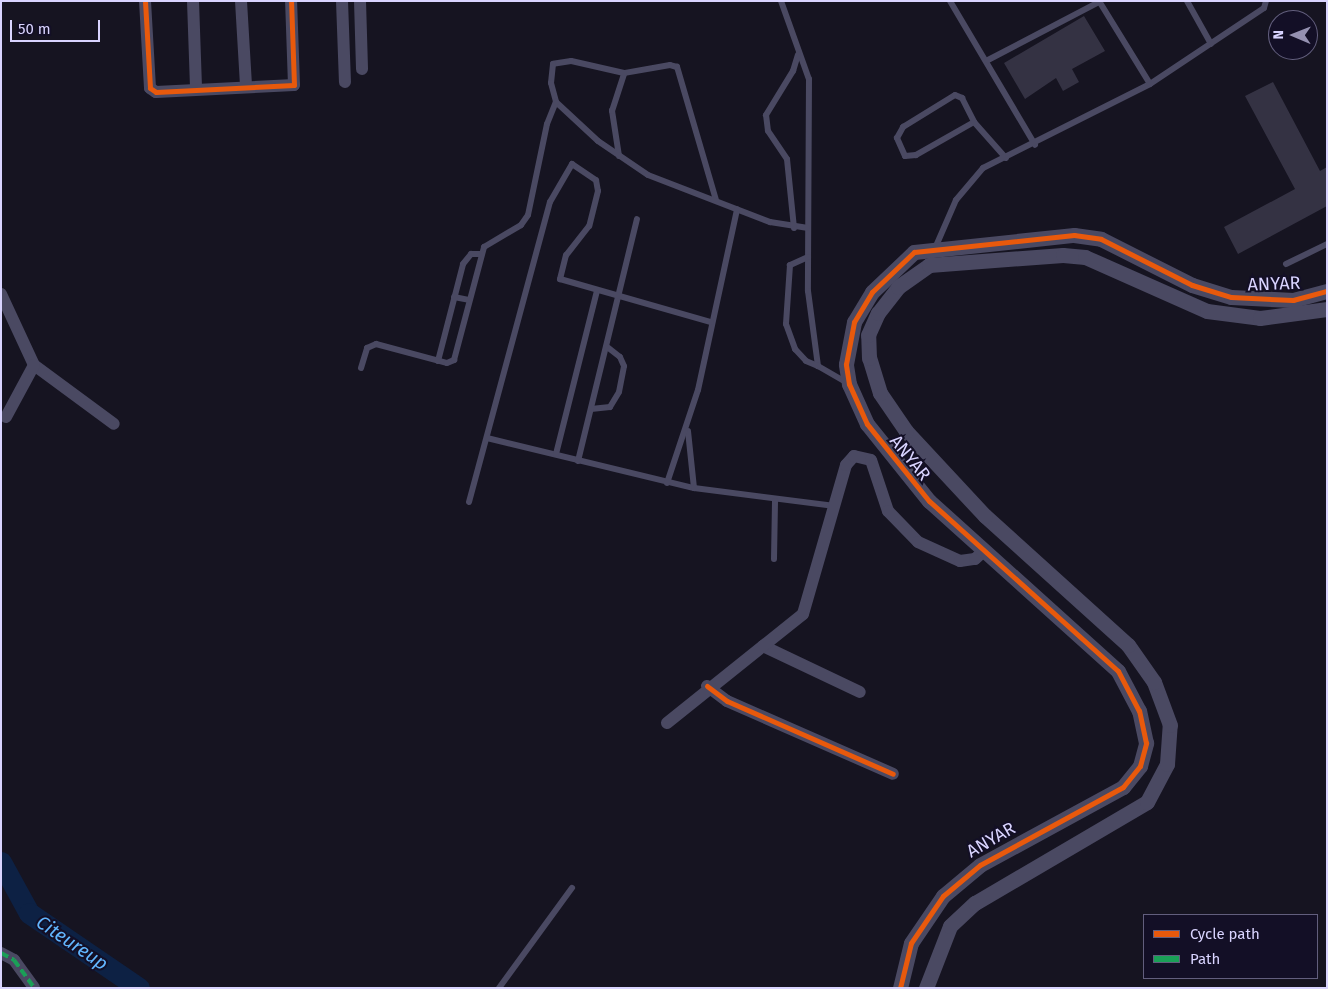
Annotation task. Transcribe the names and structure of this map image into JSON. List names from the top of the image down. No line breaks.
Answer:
{"streets":{"street":["ANYAR"]},"water":["Citeureup"],"legend":["Cycle path","Path"],"scale_bar":"50 m","north":"left"}
